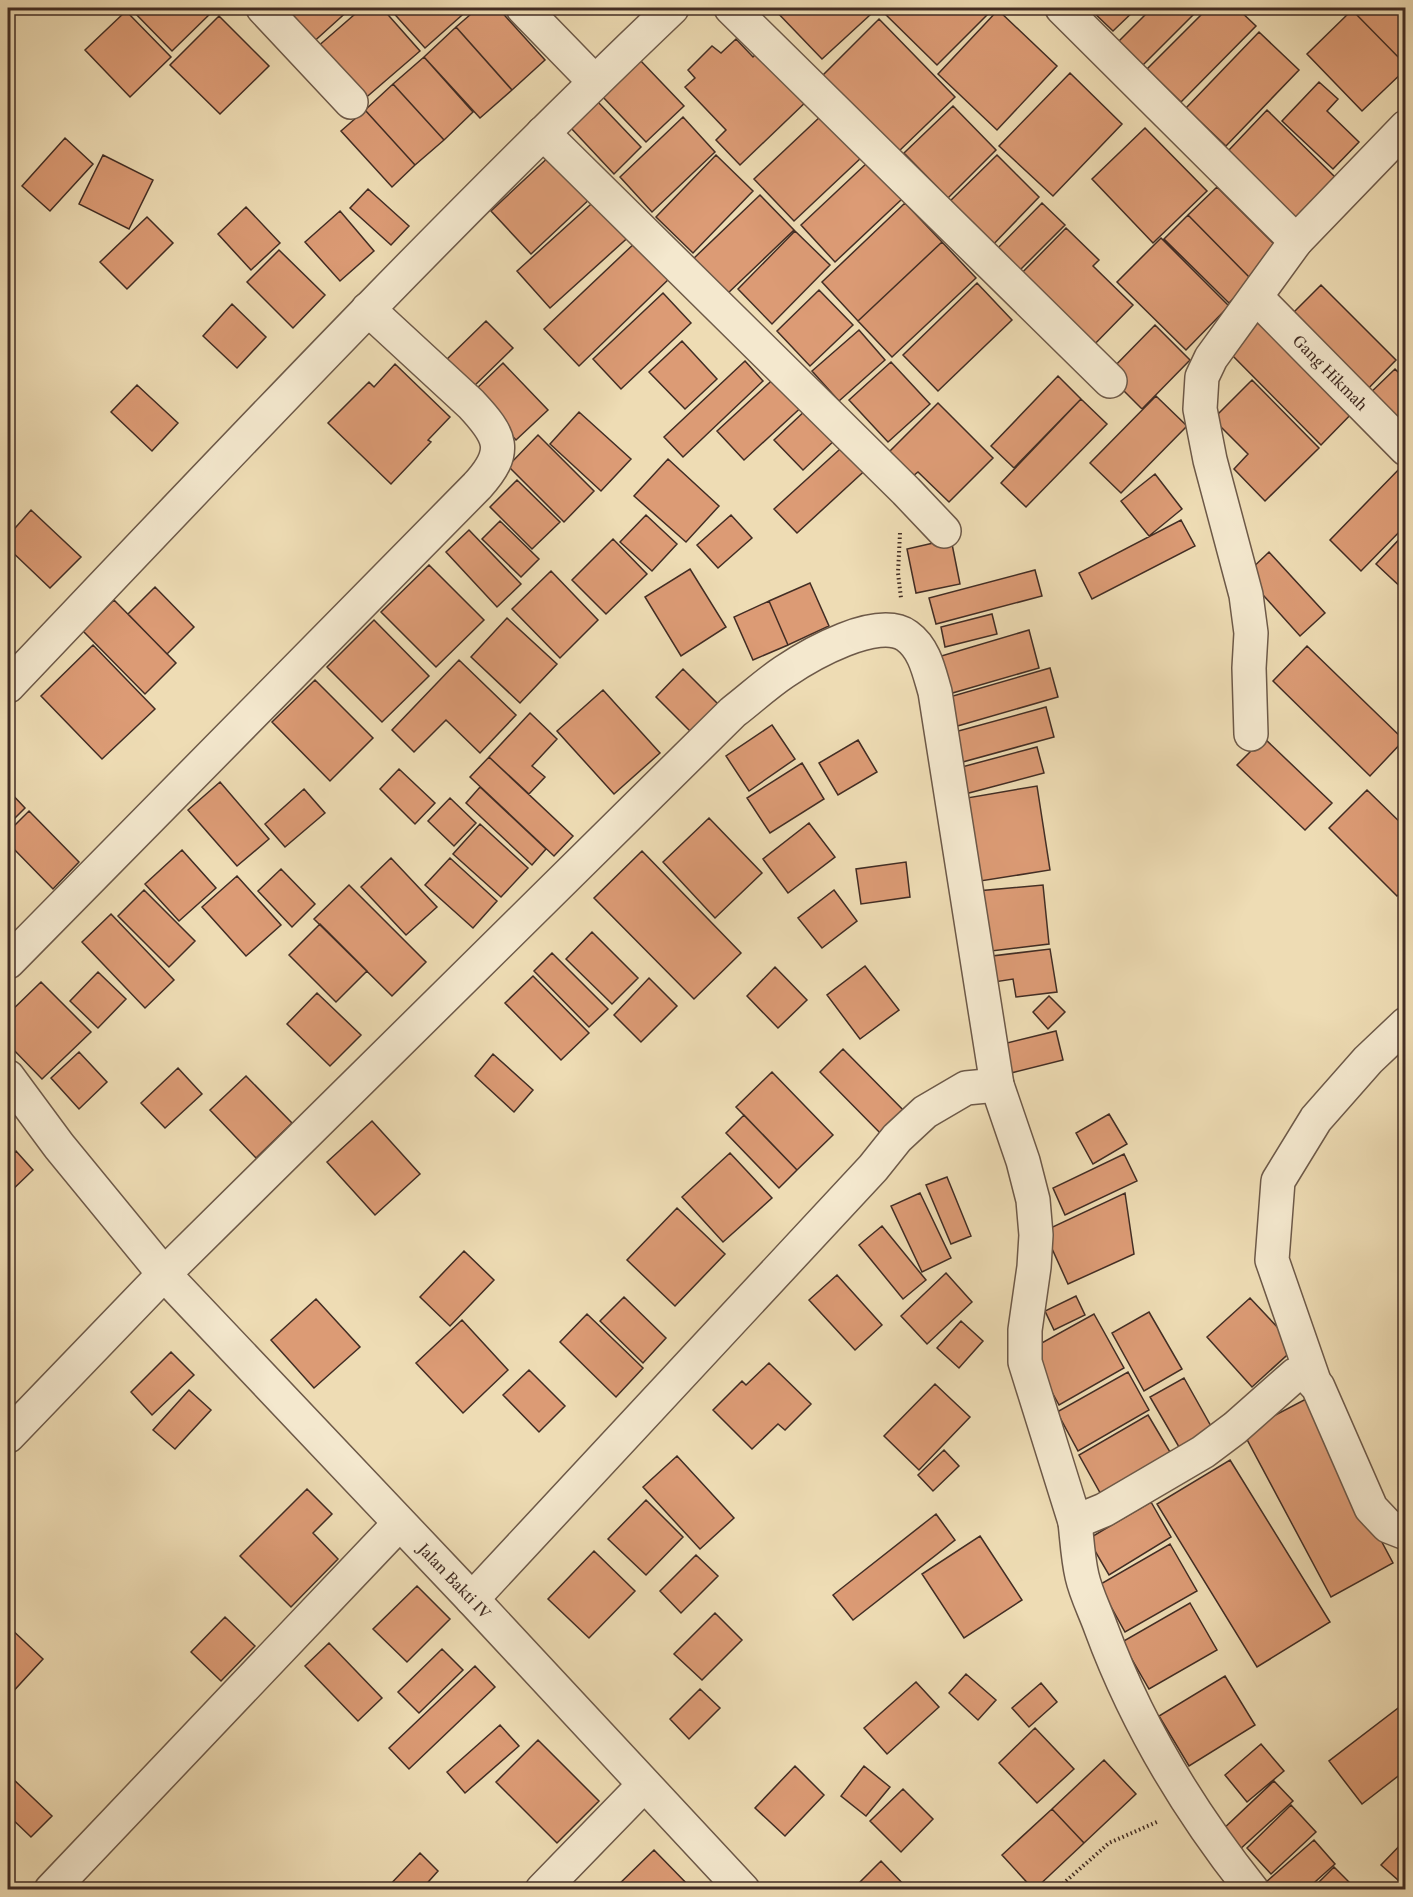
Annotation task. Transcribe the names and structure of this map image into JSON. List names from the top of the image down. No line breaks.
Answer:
{"streets":{"street":["Gang Hikmah","Jalan Bakti IV"]}}
